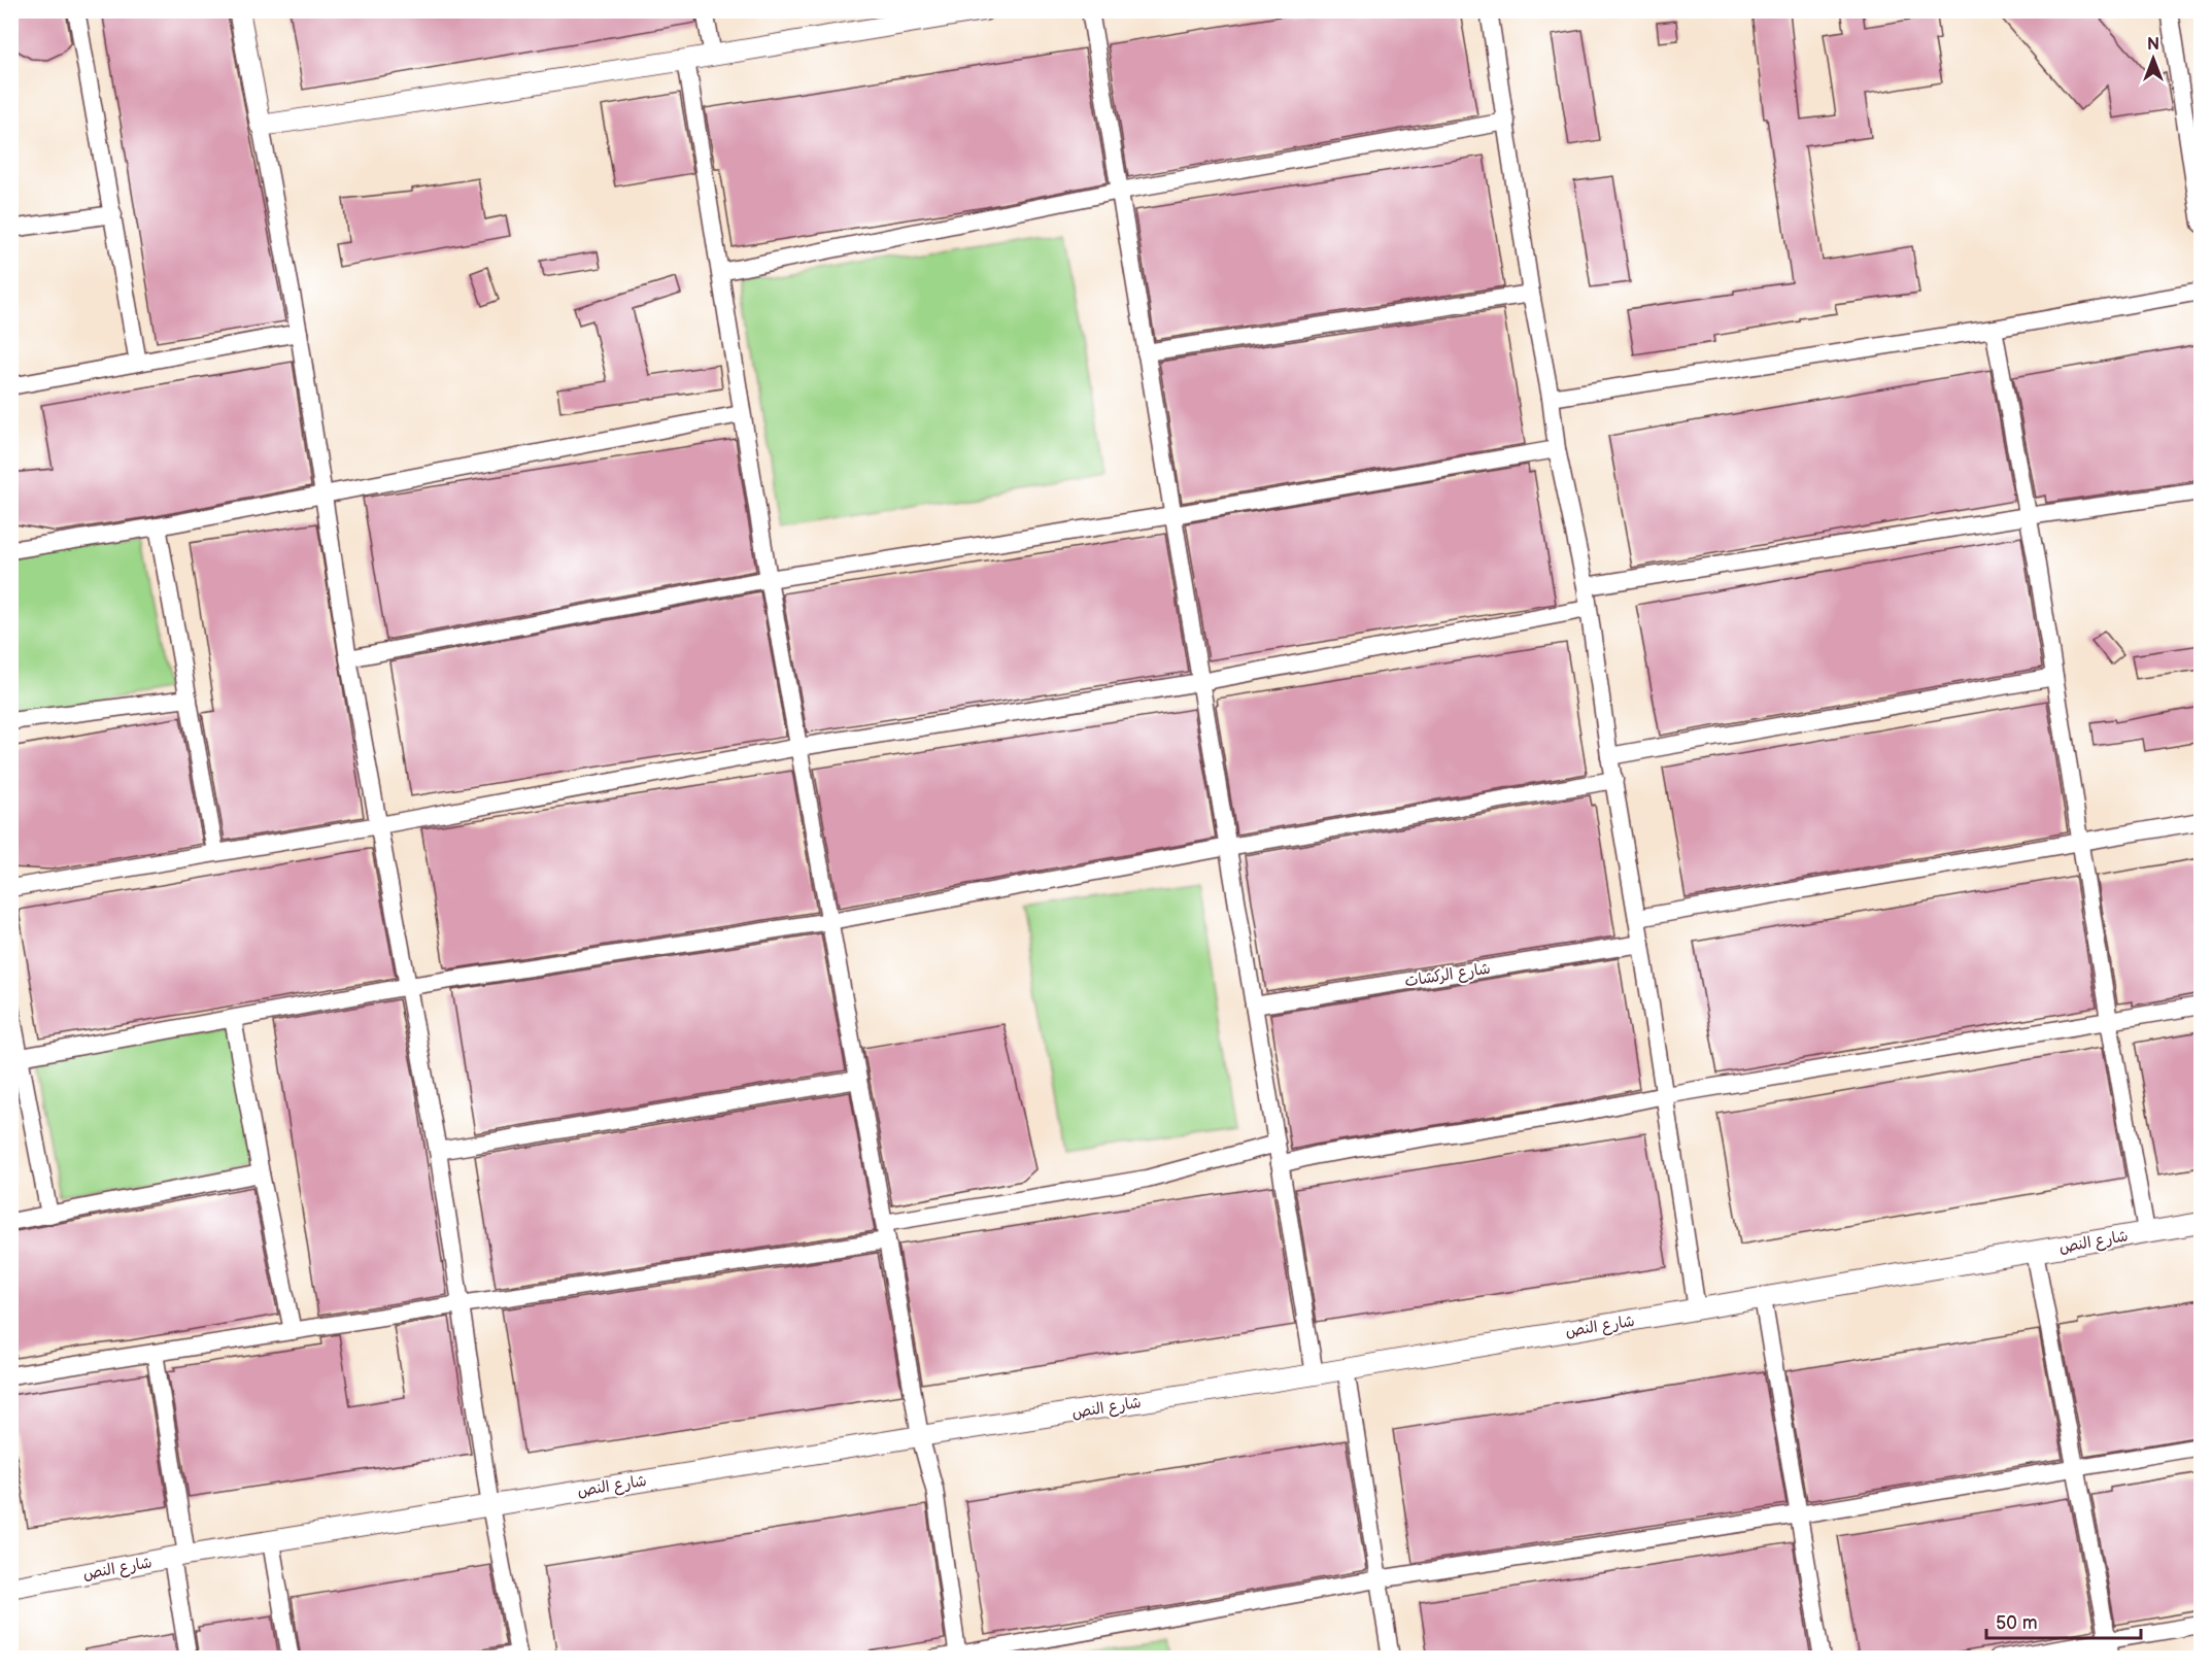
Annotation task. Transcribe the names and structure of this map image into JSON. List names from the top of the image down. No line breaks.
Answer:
{"streets":{"street":["شارع الركشات","شارع النص"]},"scale_bar":"50 m","north":"top"}
